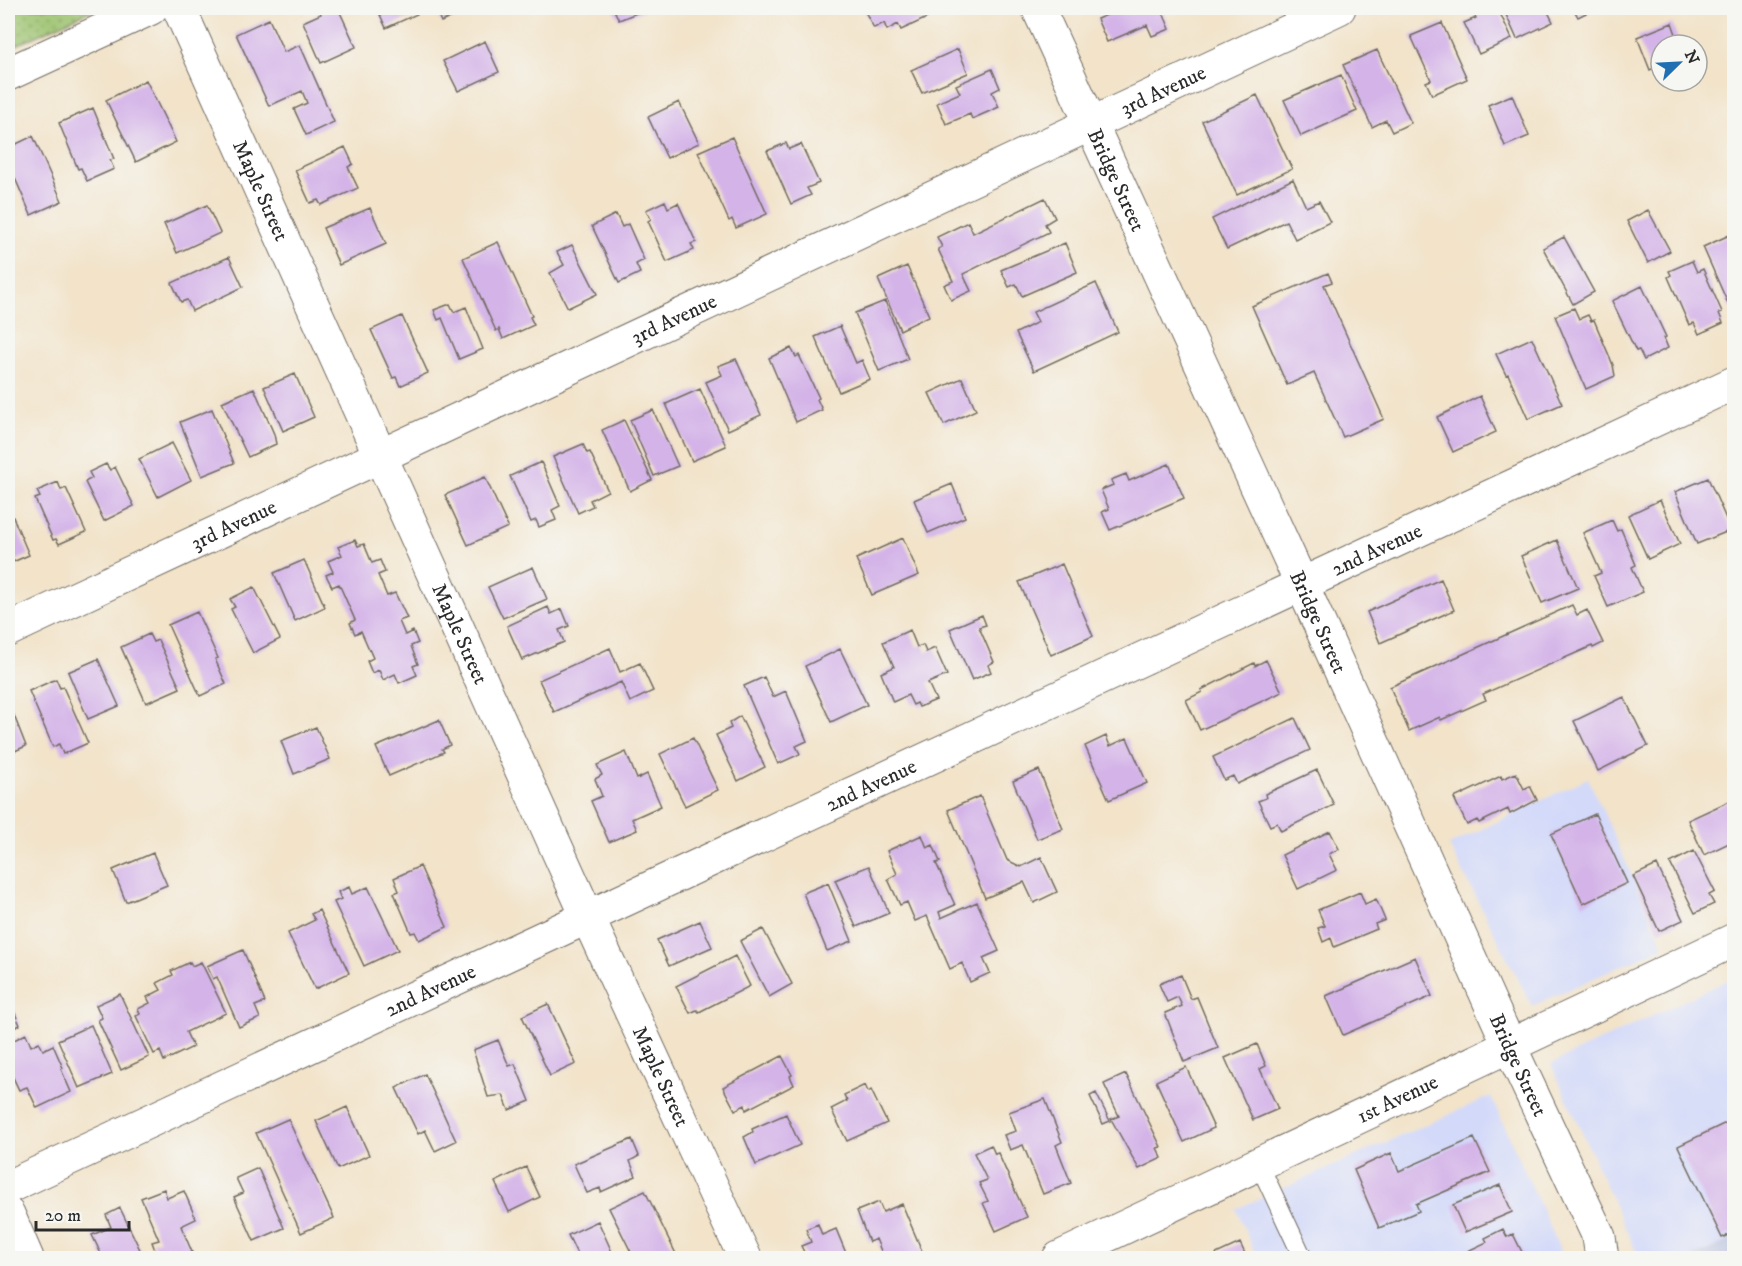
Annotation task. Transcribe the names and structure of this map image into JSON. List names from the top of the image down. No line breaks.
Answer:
{"streets":{"street":["3rd Avenue","Bridge Street","Maple Street","2nd Avenue","1st Avenue"]},"crossings":[["3rd Avenue","Bridge Street"],["3rd Avenue","Maple Street"],["Bridge Street","2nd Avenue"],["Bridge Street","1st Avenue"],["Maple Street","2nd Avenue"]],"scale_bar":"20 m","north":"top right"}
